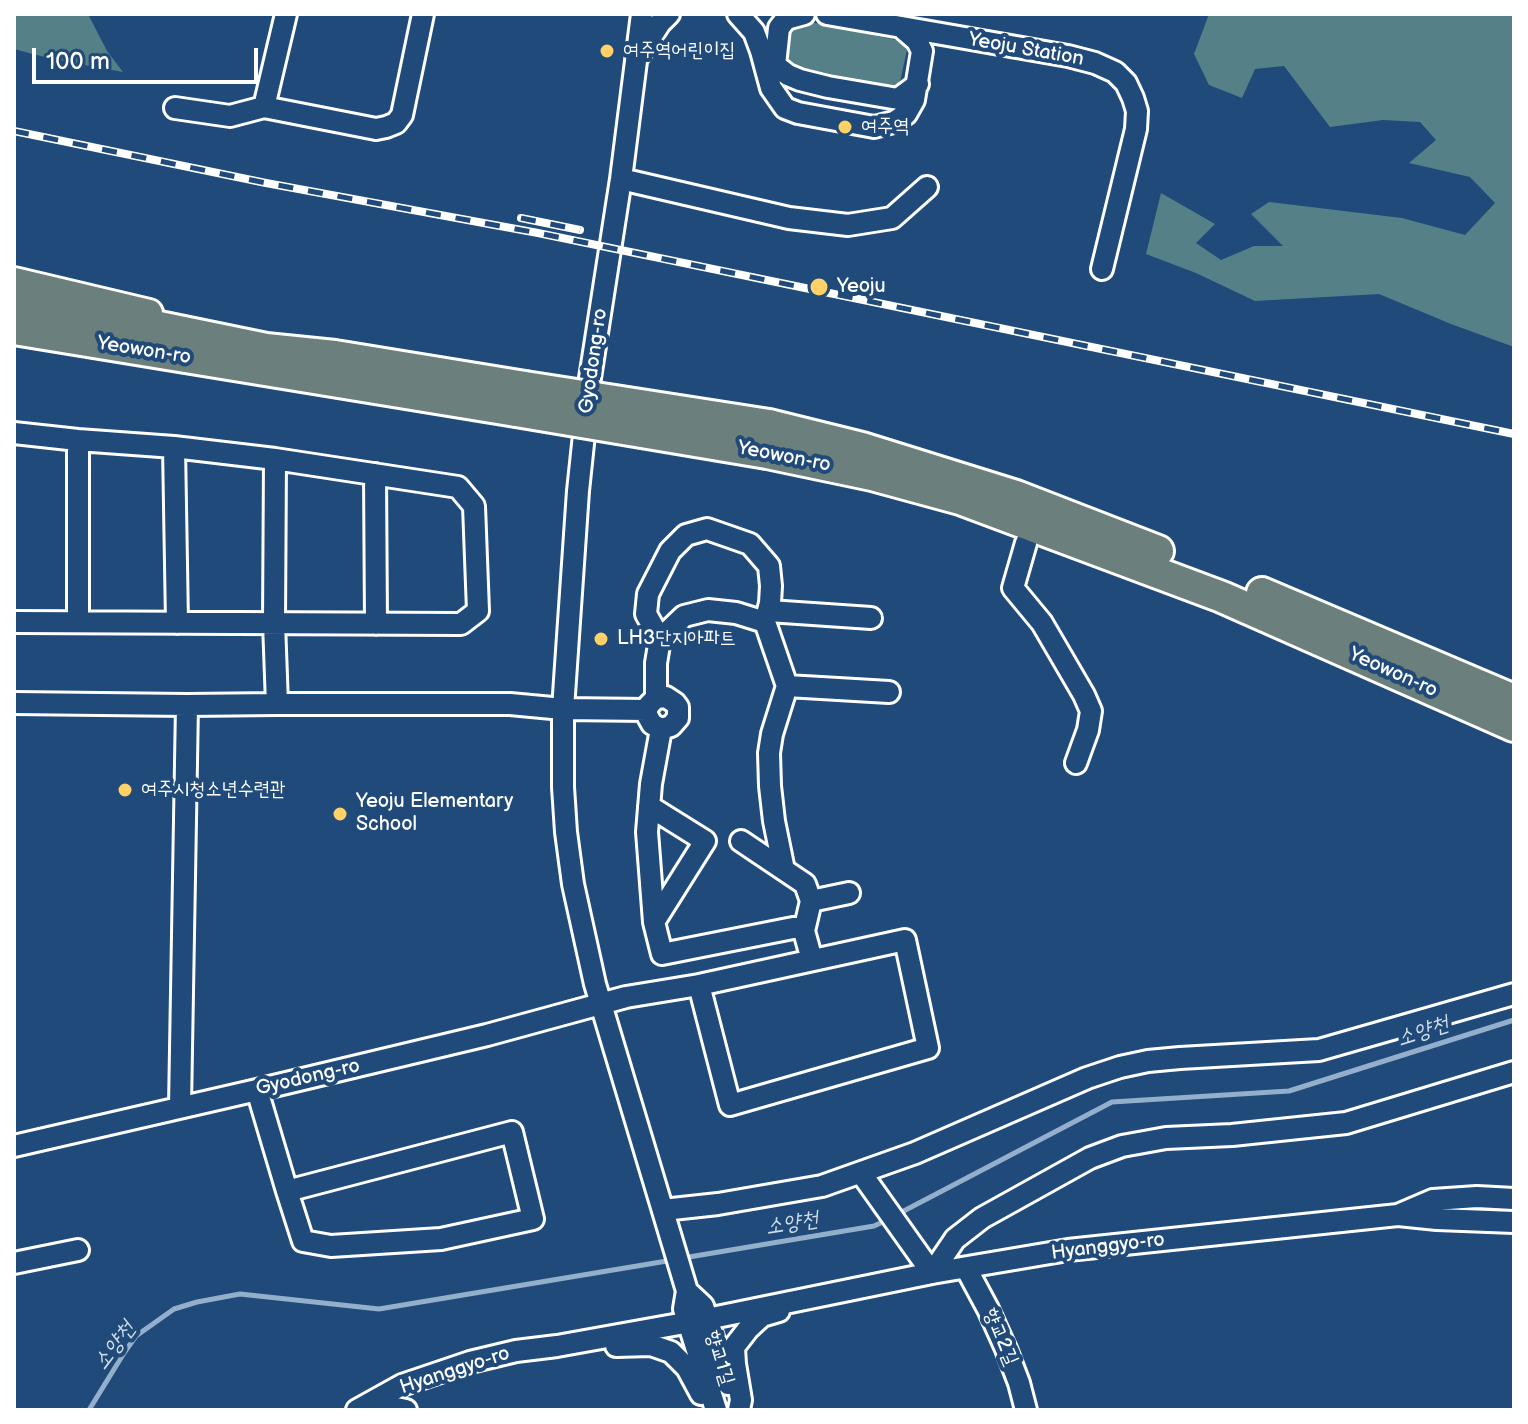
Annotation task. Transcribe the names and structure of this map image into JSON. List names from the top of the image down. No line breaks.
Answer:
{"streets":{"highway":["Yeowon-ro"],"street":["Yeoju Station","Gyodong-ro","Hyanggyo-ro","향교2길","향교1길"]},"crossings":[["Gyodong-ro","Hyanggyo-ro"],["Gyodong-ro","향교1길"],["Hyanggyo-ro","향교2길"],["Hyanggyo-ro","향교1길"]],"water":["소양천"],"places":["여주역어린이집","여주역","Yeoju","LH3단지아파트","여주시청소년수련관","Yeoju Elementary School"],"scale_bar":"100 m"}
